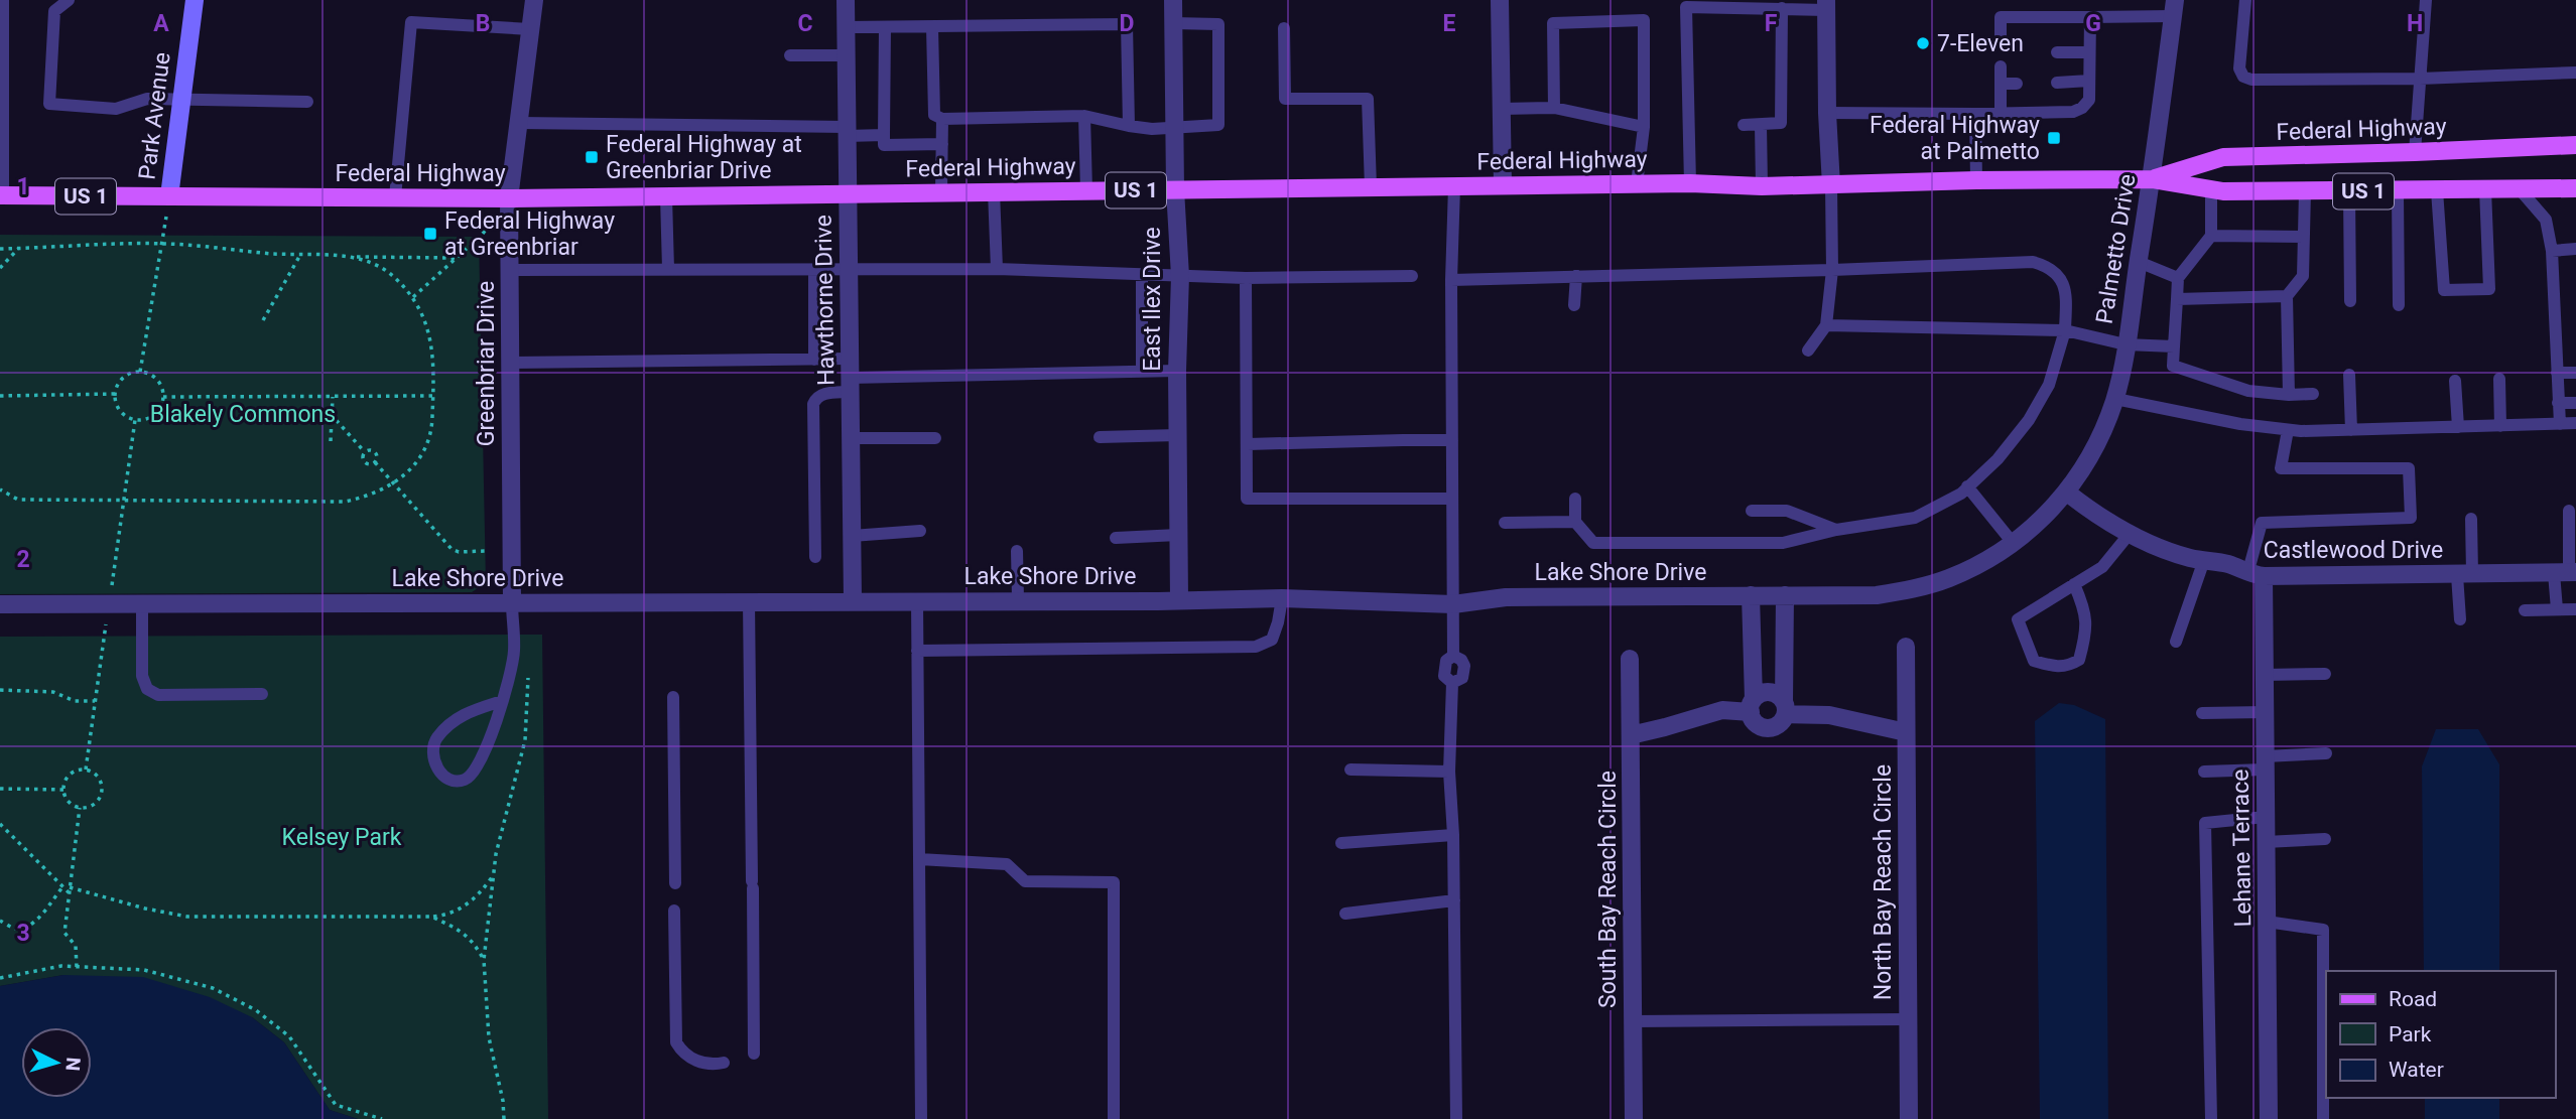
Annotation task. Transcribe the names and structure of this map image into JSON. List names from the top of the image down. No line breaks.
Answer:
{"streets":{"main road":["Federal Highway","US 1"],"street":["Park Avenue","Palmetto Drive","East Ilex Drive","Hawthorne Drive","Greenbriar Drive","Castlewood Drive","Lake Shore Drive","Lehane Terrace","North Bay Reach Circle","South Bay Reach Circle"]},"crossings":[["Park Avenue","Federal Highway"],["Federal Highway","Palmetto Drive"],["Federal Highway","East Ilex Drive"],["Federal Highway","Hawthorne Drive"],["Federal Highway","Greenbriar Drive"],["Palmetto Drive","Castlewood Drive"],["Palmetto Drive","Lake Shore Drive"],["East Ilex Drive","Lake Shore Drive"],["Hawthorne Drive","Lake Shore Drive"],["Greenbriar Drive","Lake Shore Drive"],["Castlewood Drive","Lake Shore Drive"],["Castlewood Drive","Lehane Terrace"]],"parks":["Blakely Commons","Kelsey Park"],"places":{"other":["7-Eleven"],"transit":["Federal Highway at Palmetto","Federal Highway at Greenbriar Drive","Federal Highway at Greenbriar"]},"legend":["Road","Park","Water"],"north":"right","grid":{"columns":["A","B","C","D","E","F","G","H"],"rows":["1","2","3"]}}
